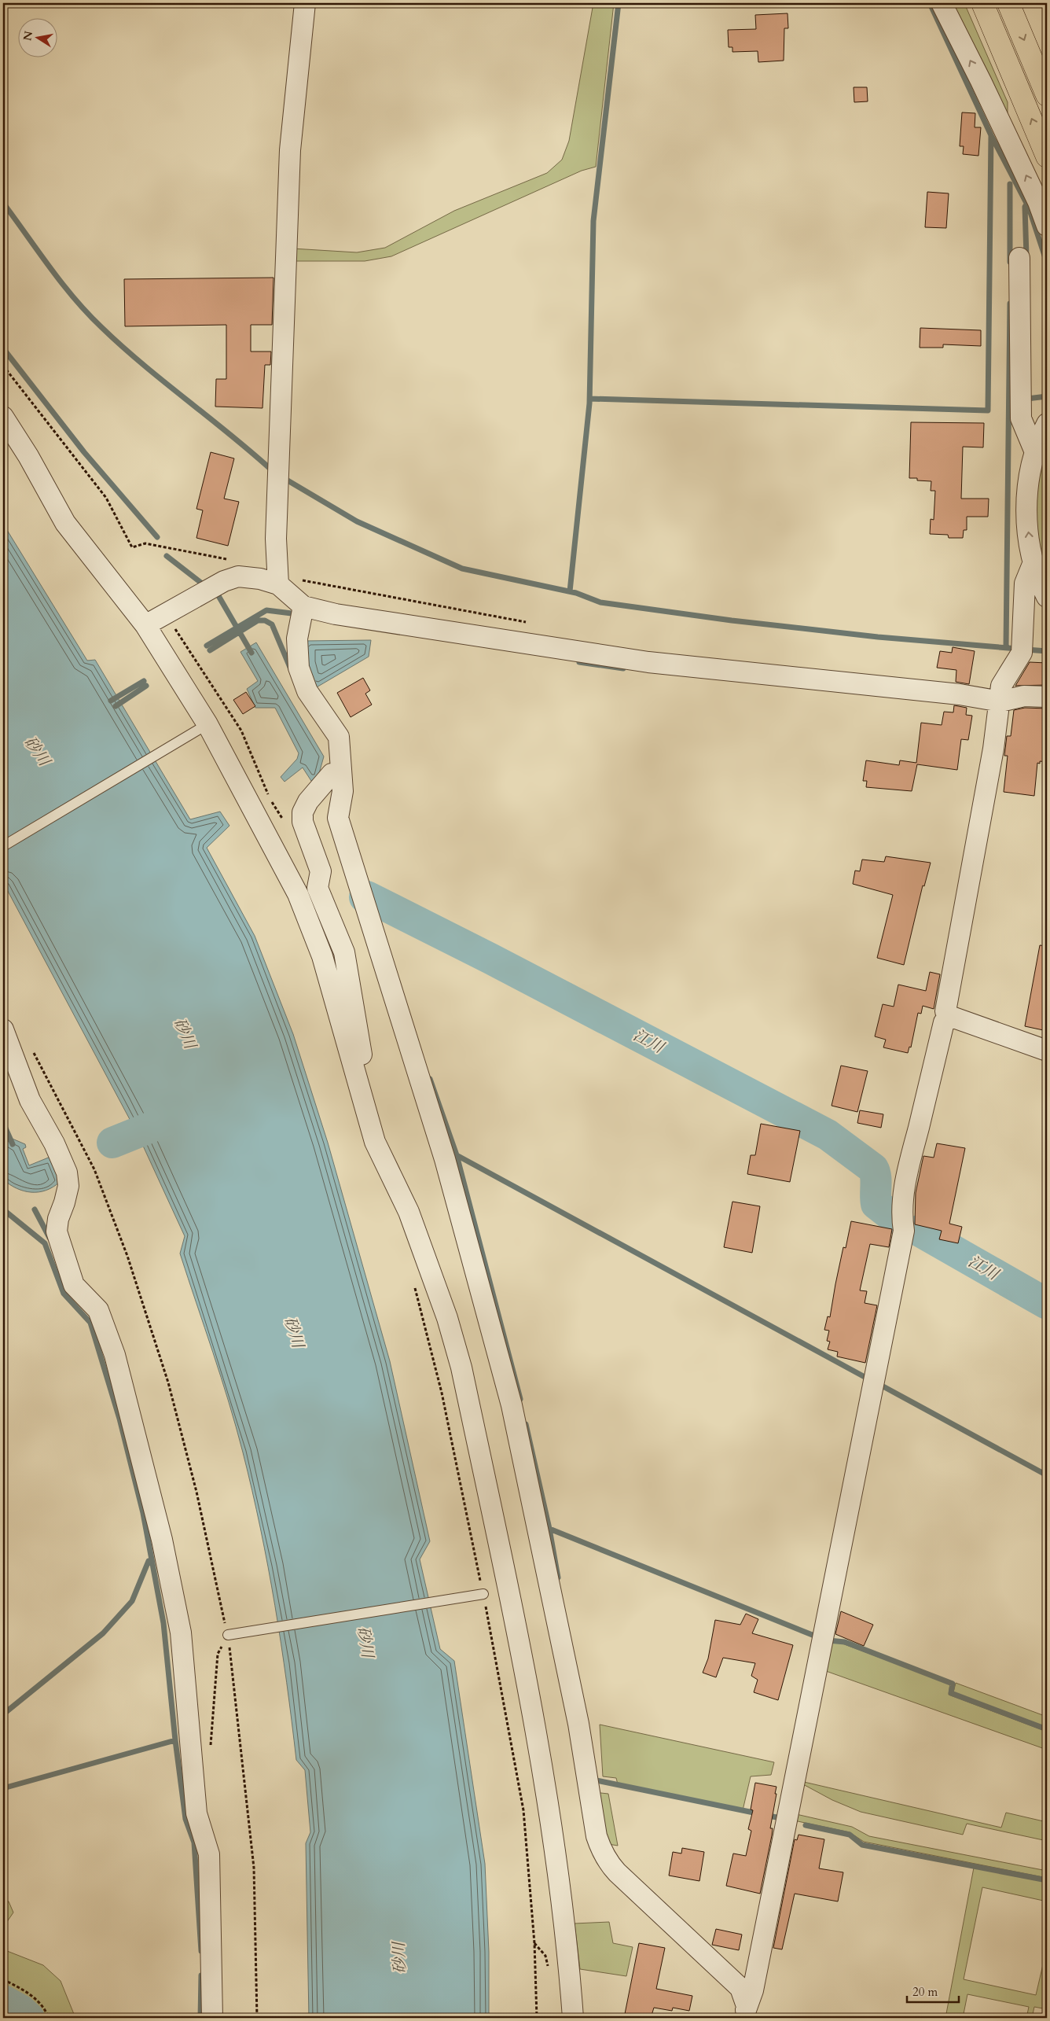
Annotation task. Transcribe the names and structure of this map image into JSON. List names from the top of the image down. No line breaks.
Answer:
{"water":["砂川","江川"],"scale_bar":"20 m","north":"left"}
